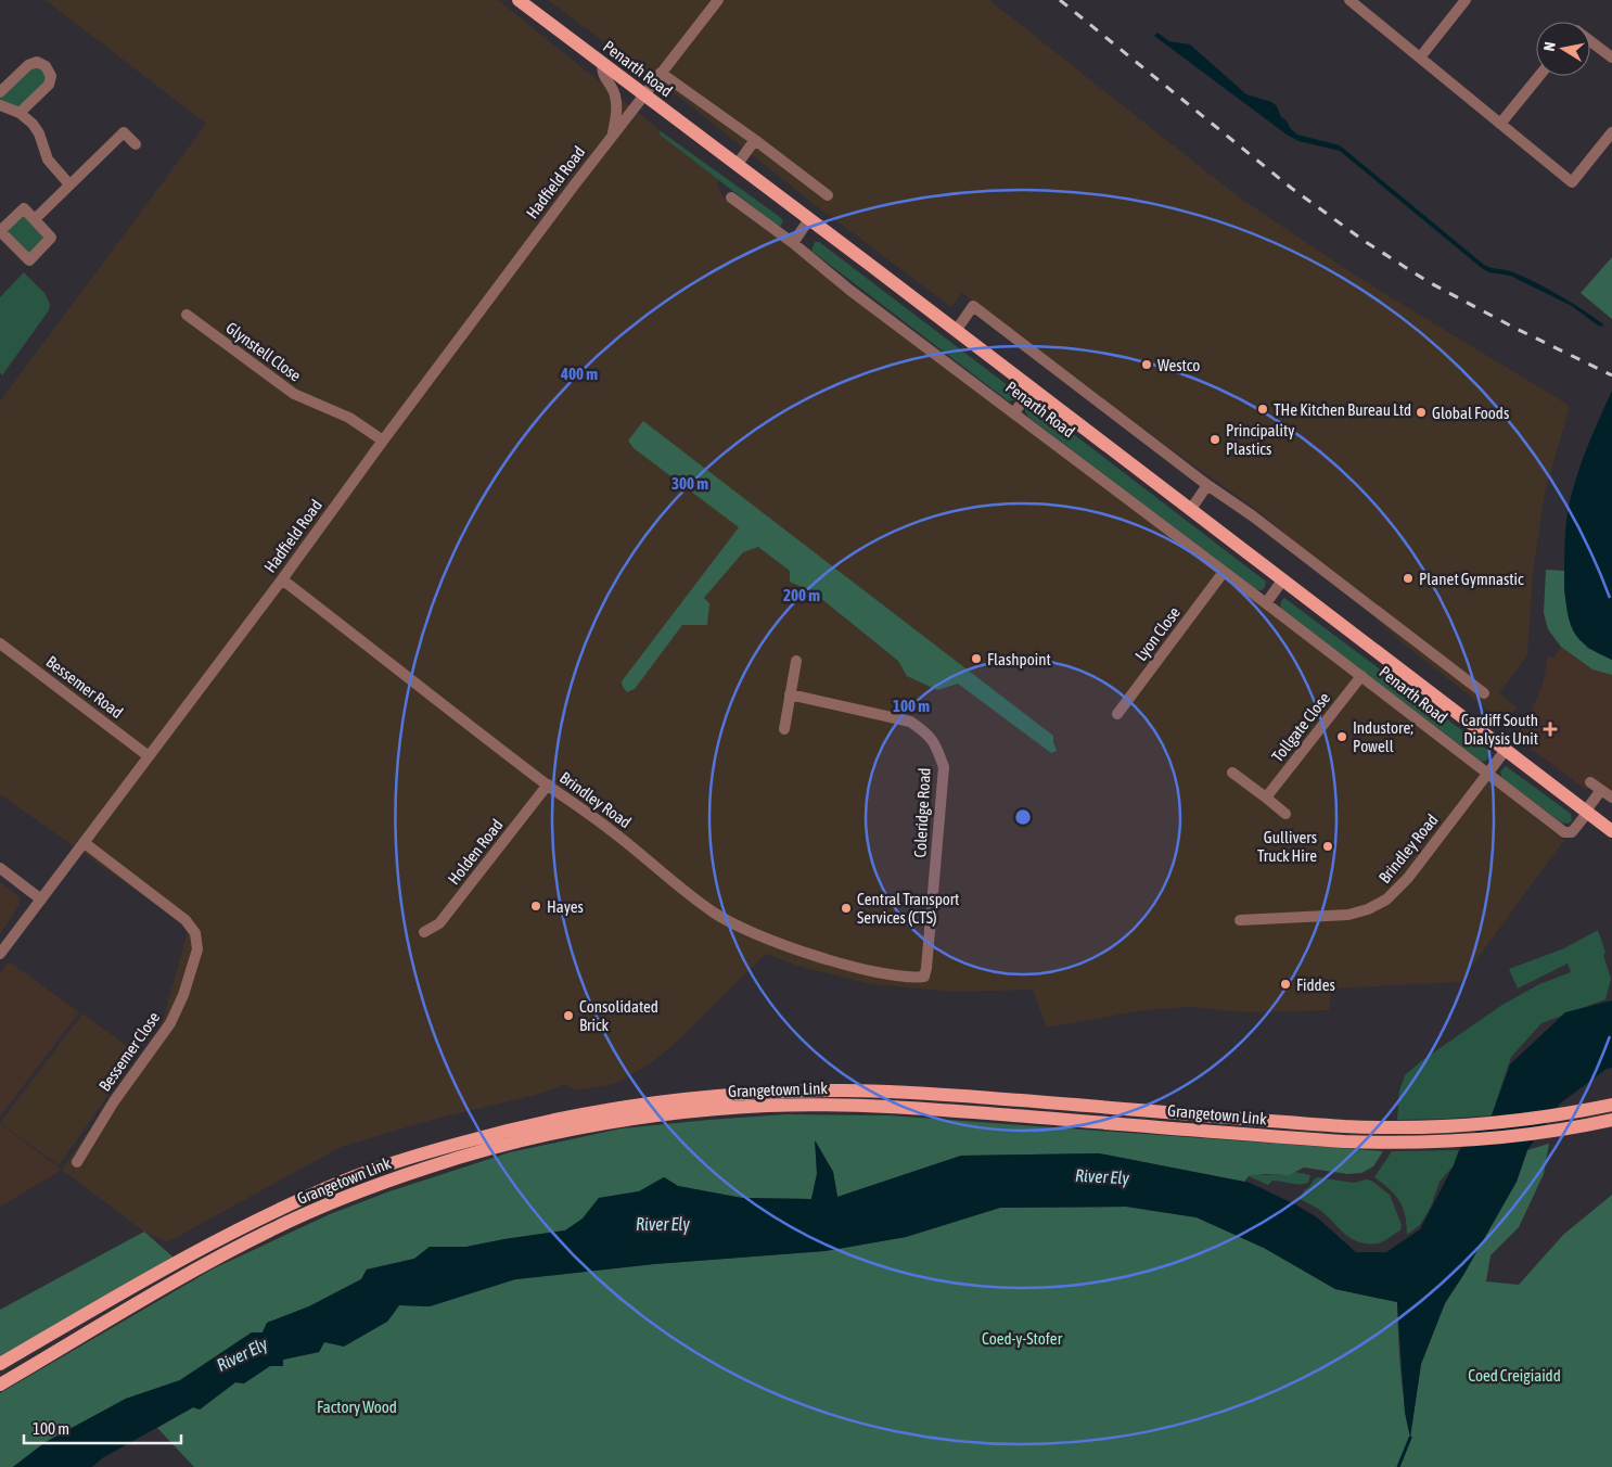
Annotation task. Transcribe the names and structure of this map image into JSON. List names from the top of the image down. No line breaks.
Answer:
{"streets":{"main road":["Penarth Road","Grangetown Link"],"street":["Hadfield Road","Glynstell Close","Lyon Close","Bessemer Road","Tollgate Close","Brindley Road","Coleridge Road","Holden Road","Bessemer Close"]},"crossings":[["Penarth Road","Hadfield Road"],["Penarth Road","Lyon Close"],["Penarth Road","Tollgate Close"],["Penarth Road","Brindley Road"],["Hadfield Road","Glynstell Close"],["Hadfield Road","Bessemer Road"],["Hadfield Road","Brindley Road"],["Hadfield Road","Bessemer Close"],["Brindley Road","Coleridge Road"],["Brindley Road","Holden Road"]],"water":["River Ely"],"parks":["Coed-y-Stofer","Coed Creigiaidd","Factory Wood"],"places":{"other":["Westco","THe Kitchen Bureau Ltd","Global Foods","Principality Plastics","Planet Gymnastic","Flashpoint","Industore; Powell","Gullivers Truck Hire","Hayes","Central Transport Services (CTS)","Fiddes","Consolidated Brick"],"health":["Cardiff South Dialysis Unit"]},"scale_bar":"100 m","north":"left","rings":["400 m","300 m","200 m","100 m"]}
